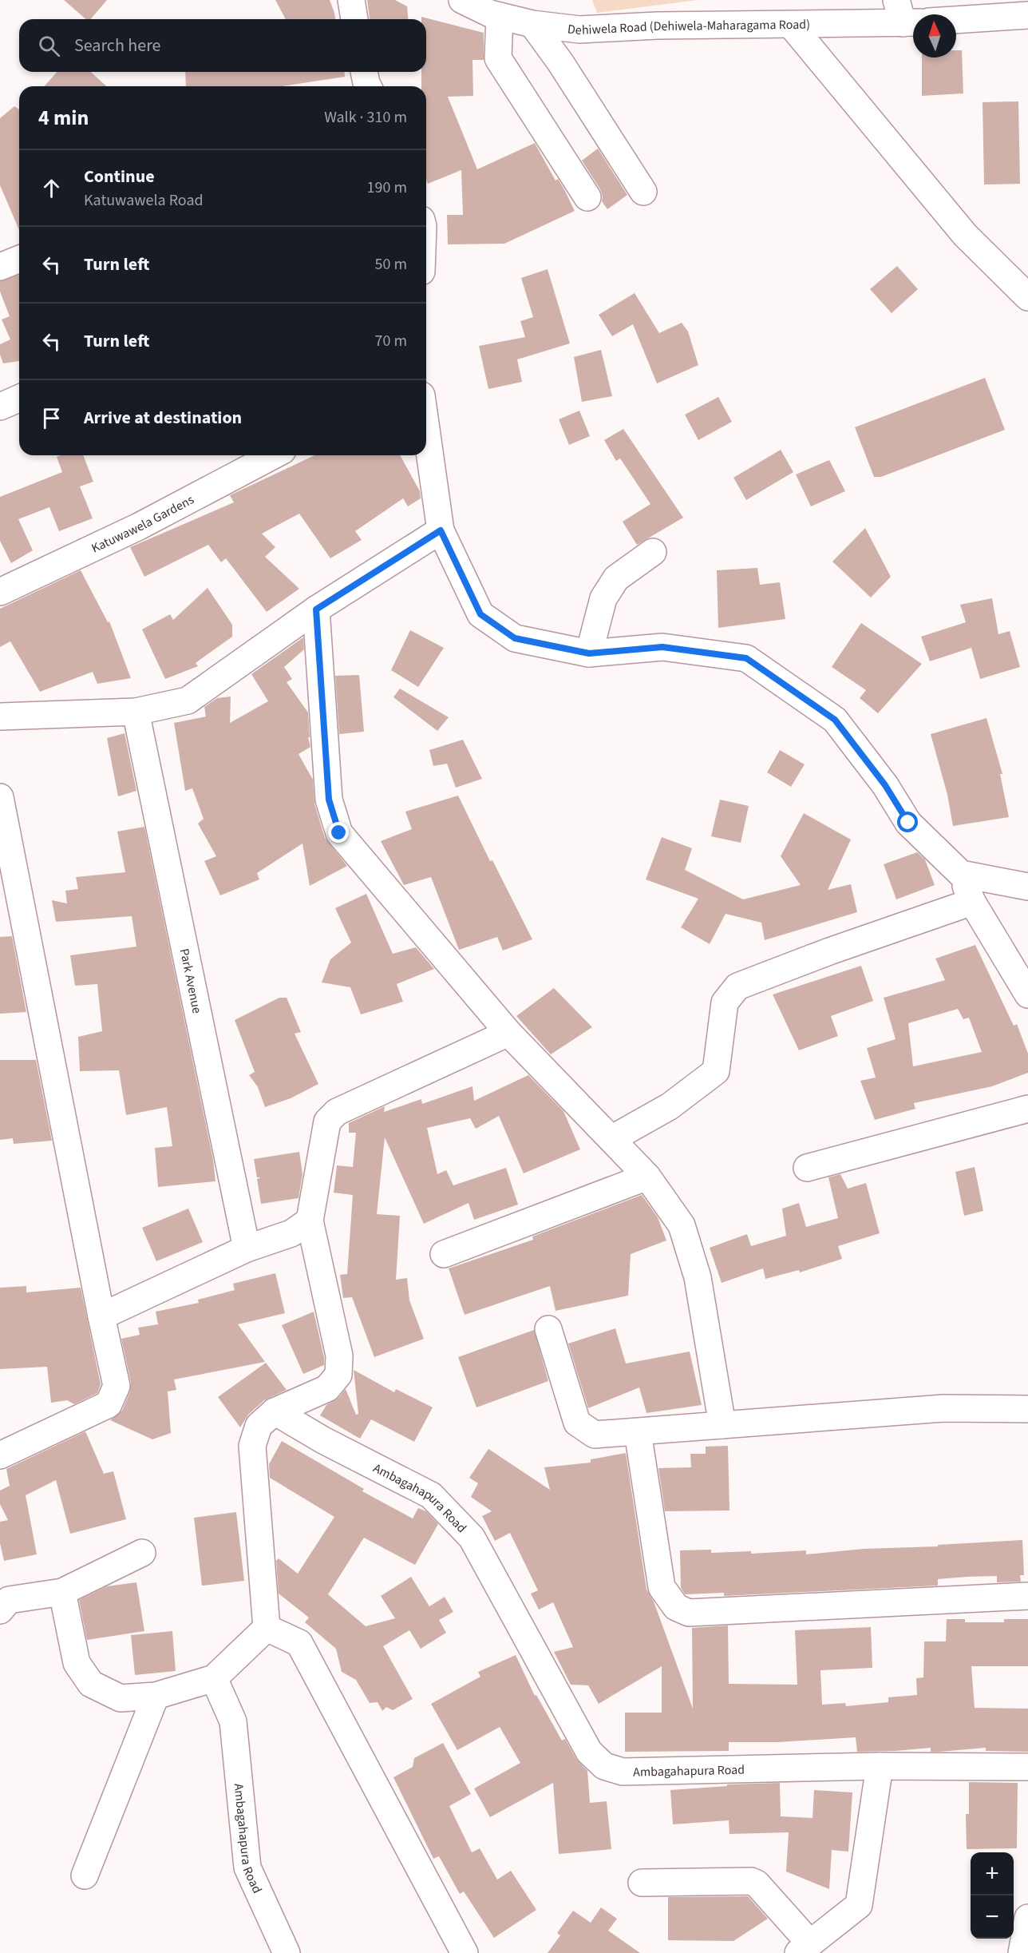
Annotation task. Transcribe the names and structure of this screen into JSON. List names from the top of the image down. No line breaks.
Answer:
{"streets":{"street":["Dehiwela Road (Dehiwela-Maharagama Road)","Katuwawela Gardens","Park Avenue","Ambagahapura Road"]},"north":"top","page":{"search":"Search here","heading":["4 min","Walk · 310 m"],"list":[["Continue","Katuwawela Road","190 m"],["Turn left","50 m"],["Turn left","70 m"],"Arrive at destination"],"map_buttons":["+","−"]}}
